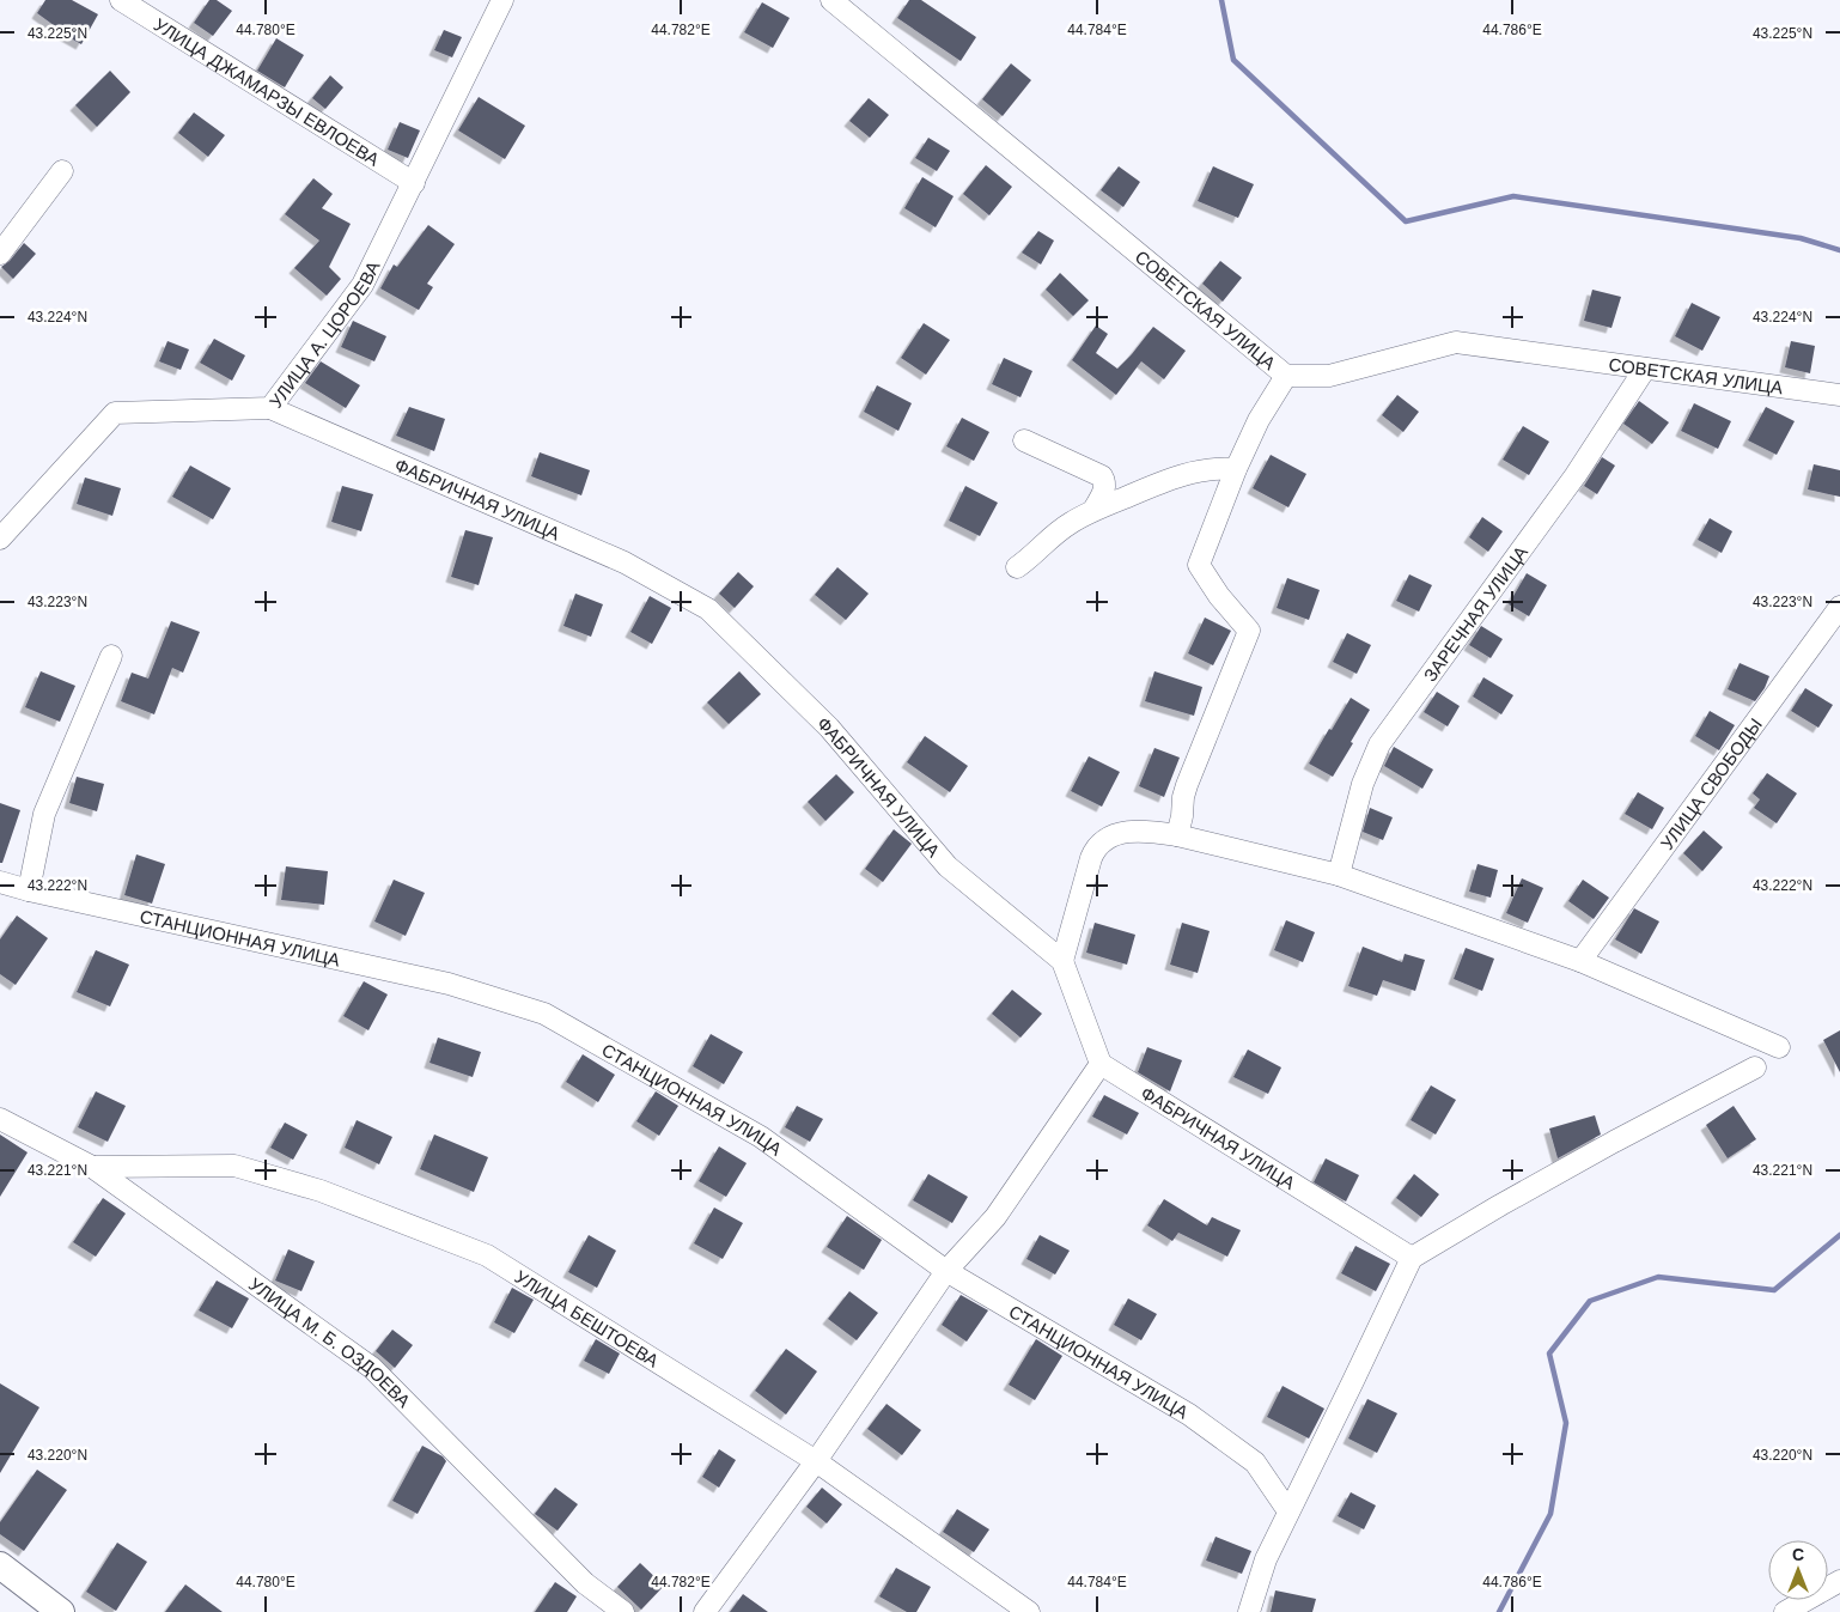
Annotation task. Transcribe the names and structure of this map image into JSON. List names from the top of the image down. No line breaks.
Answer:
{"streets":{"street":["УЛИЦА ДЖАМАРЗЫ ЕВЛОЕВА","СОВЕТСКАЯ УЛИЦА","УЛИЦА А. ЦОРОЕВА","ФАБРИЧНАЯ УЛИЦА","ЗАРЕЧНАЯ УЛИЦА","УЛИЦА СВОБОДЫ","СТАНЦИОННАЯ УЛИЦА","УЛИЦА БЕШТОЕВА","УЛИЦА М. Б. ОЗДОЕВА"]},"crossings":[["УЛИЦА ДЖАМАРЗЫ ЕВЛОЕВА","УЛИЦА А. ЦОРОЕВА"],["СОВЕТСКАЯ УЛИЦА","ЗАРЕЧНАЯ УЛИЦА"],["УЛИЦА А. ЦОРОЕВА","ФАБРИЧНАЯ УЛИЦА"],["УЛИЦА БЕШТОЕВА","УЛИЦА М. Б. ОЗДОЕВА"]],"north":"top","coordinates":["44.780°E","44.782°E","44.784°E","44.786°E","43.225°N","43.224°N","43.223°N","43.222°N","43.221°N","43.220°N"]}
